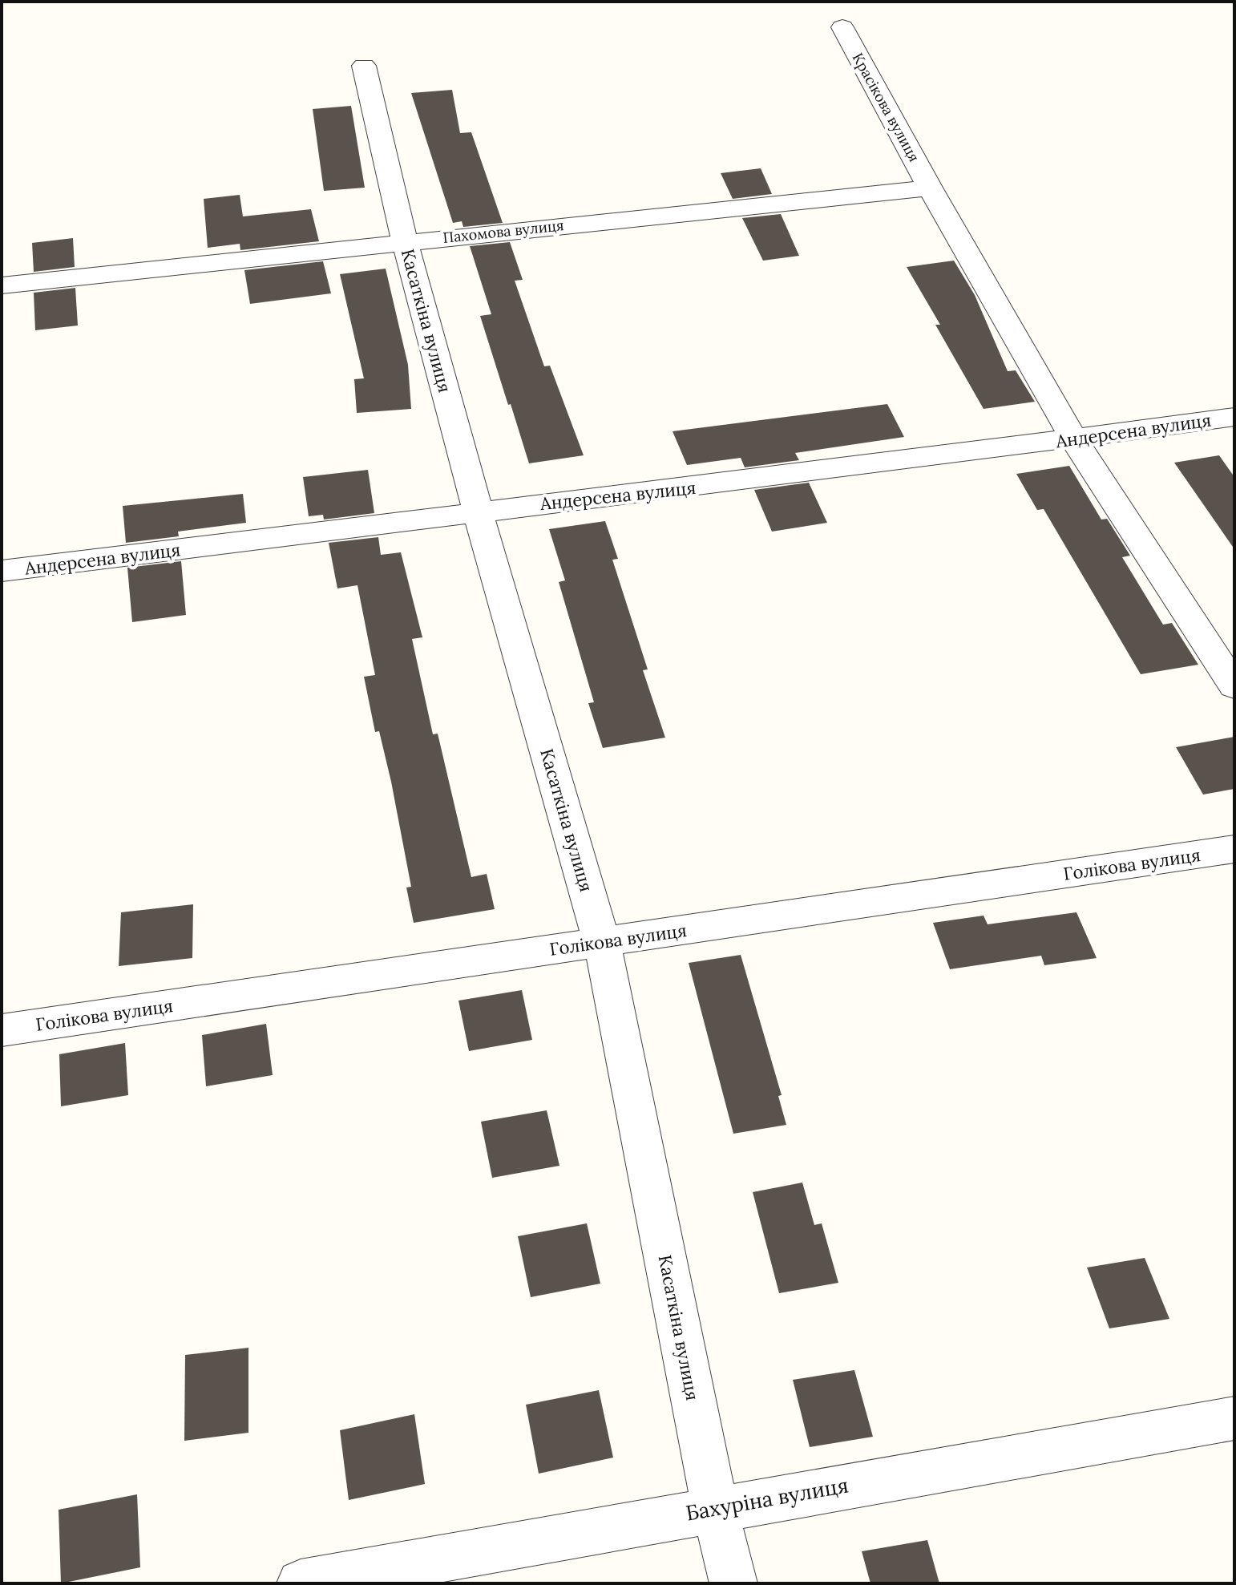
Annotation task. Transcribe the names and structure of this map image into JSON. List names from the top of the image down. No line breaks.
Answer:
{"streets":{"street":["Красікова вулиця","Пахомова вулиця","Касаткіна вулиця","Андерсена вулиця","Голікова вулиця","Бахуріна вулиця"]},"crossings":[["Красікова вулиця","Пахомова вулиця"],["Красікова вулиця","Андерсена вулиця"],["Пахомова вулиця","Касаткіна вулиця"],["Касаткіна вулиця","Андерсена вулиця"],["Касаткіна вулиця","Голікова вулиця"],["Касаткіна вулиця","Бахуріна вулиця"]]}
